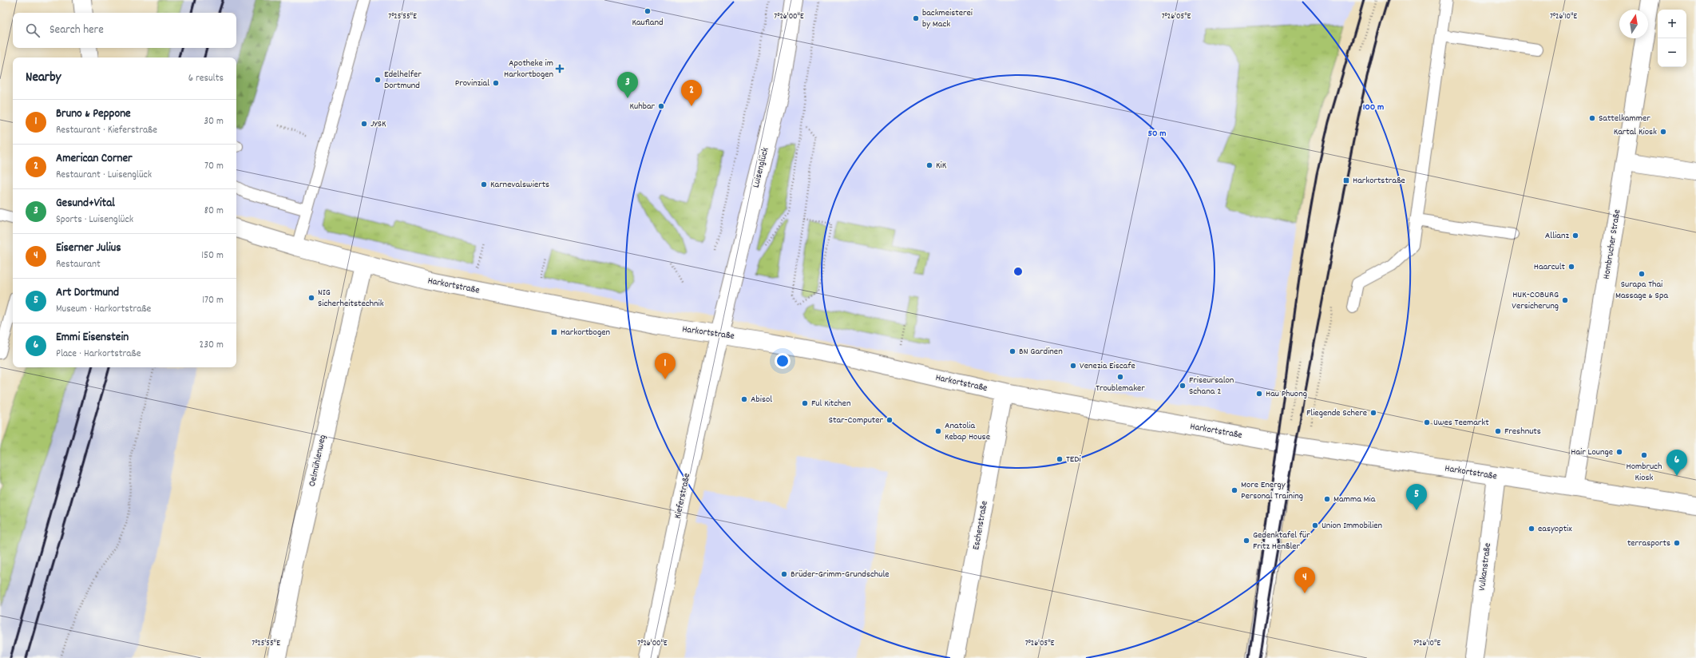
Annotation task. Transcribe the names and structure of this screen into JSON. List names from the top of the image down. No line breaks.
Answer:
{"streets":{"street":["Luisenglück","Hombrucher Straße","Harkortstraße","Oelmühlenweg","Kieferstraße","Eschenstraße","Vulkanstraße"]},"crossings":[["Luisenglück","Harkortstraße"],["Luisenglück","Kieferstraße"],["Hombrucher Straße","Harkortstraße"],["Harkortstraße","Oelmühlenweg"],["Harkortstraße","Kieferstraße"],["Harkortstraße","Eschenstraße"],["Harkortstraße","Vulkanstraße"]],"places":{"other":["Kaufland","backmeisterei by Mack","Edelhelfer Dortmund","Provinzial","Kuhbar","Sattelkammer","JYSK","Kartal Kiosk","KiK","Karnevalswierts","Allianz","Haarcult","Surapa Thai Massage & Spa","NIG Sicherheitstechnik","HUK-COBURG Versicherung","BN Gardinen","Venezia Eiscafe","Troublemaker","Friseursalon Schana 2","Hau Phuong","Abisol","Ful Kitchen","Fliegende Schere","Star-Computer","Uwes Teemarkt","Anatolia Kebap House","Freshnuts","Hair Lounge","Hombruch Kiosk","TEDi","More Energy Personal Training","Mamma Mia","Union Immobilien","easyoptix","Gedenktafel für Fritz Henßler","terrasports","Brüder-Grimm-Grundschule"],"health":["Apotheke im Harkortbogen"],"transit":["Harkortstraße","Harkortbogen"]},"north":"top","page":{"map_buttons":["+","−"],"search":"Search here","heading":["Nearby","6 results"],"pins":["3","2","1","6","5","4"],"list":[{"mark":"1","name":"Bruno & Peppone","note":"Restaurant · Kieferstraße","value":"30 m"},{"mark":"2","name":"American Corner","note":"Restaurant · Luisenglück","value":"70 m"},{"mark":"3","name":"Gesund+Vital","note":"Sports · Luisenglück","value":"80 m"},{"mark":"4","name":"Eiserner Julius","note":"Restaurant","value":"150 m"},{"mark":"5","name":"Art Dortmund","note":"Museum · Harkortstraße","value":"170 m"},{"mark":"6","name":"Emmi Eisenstein","note":"Place · Harkortstraße","value":"230 m"}]},"coordinates":["7°25'55\"E","7°26'00\"E","7°26'05\"E","7°26'10\"E"],"rings":["100 m","50 m"]}
